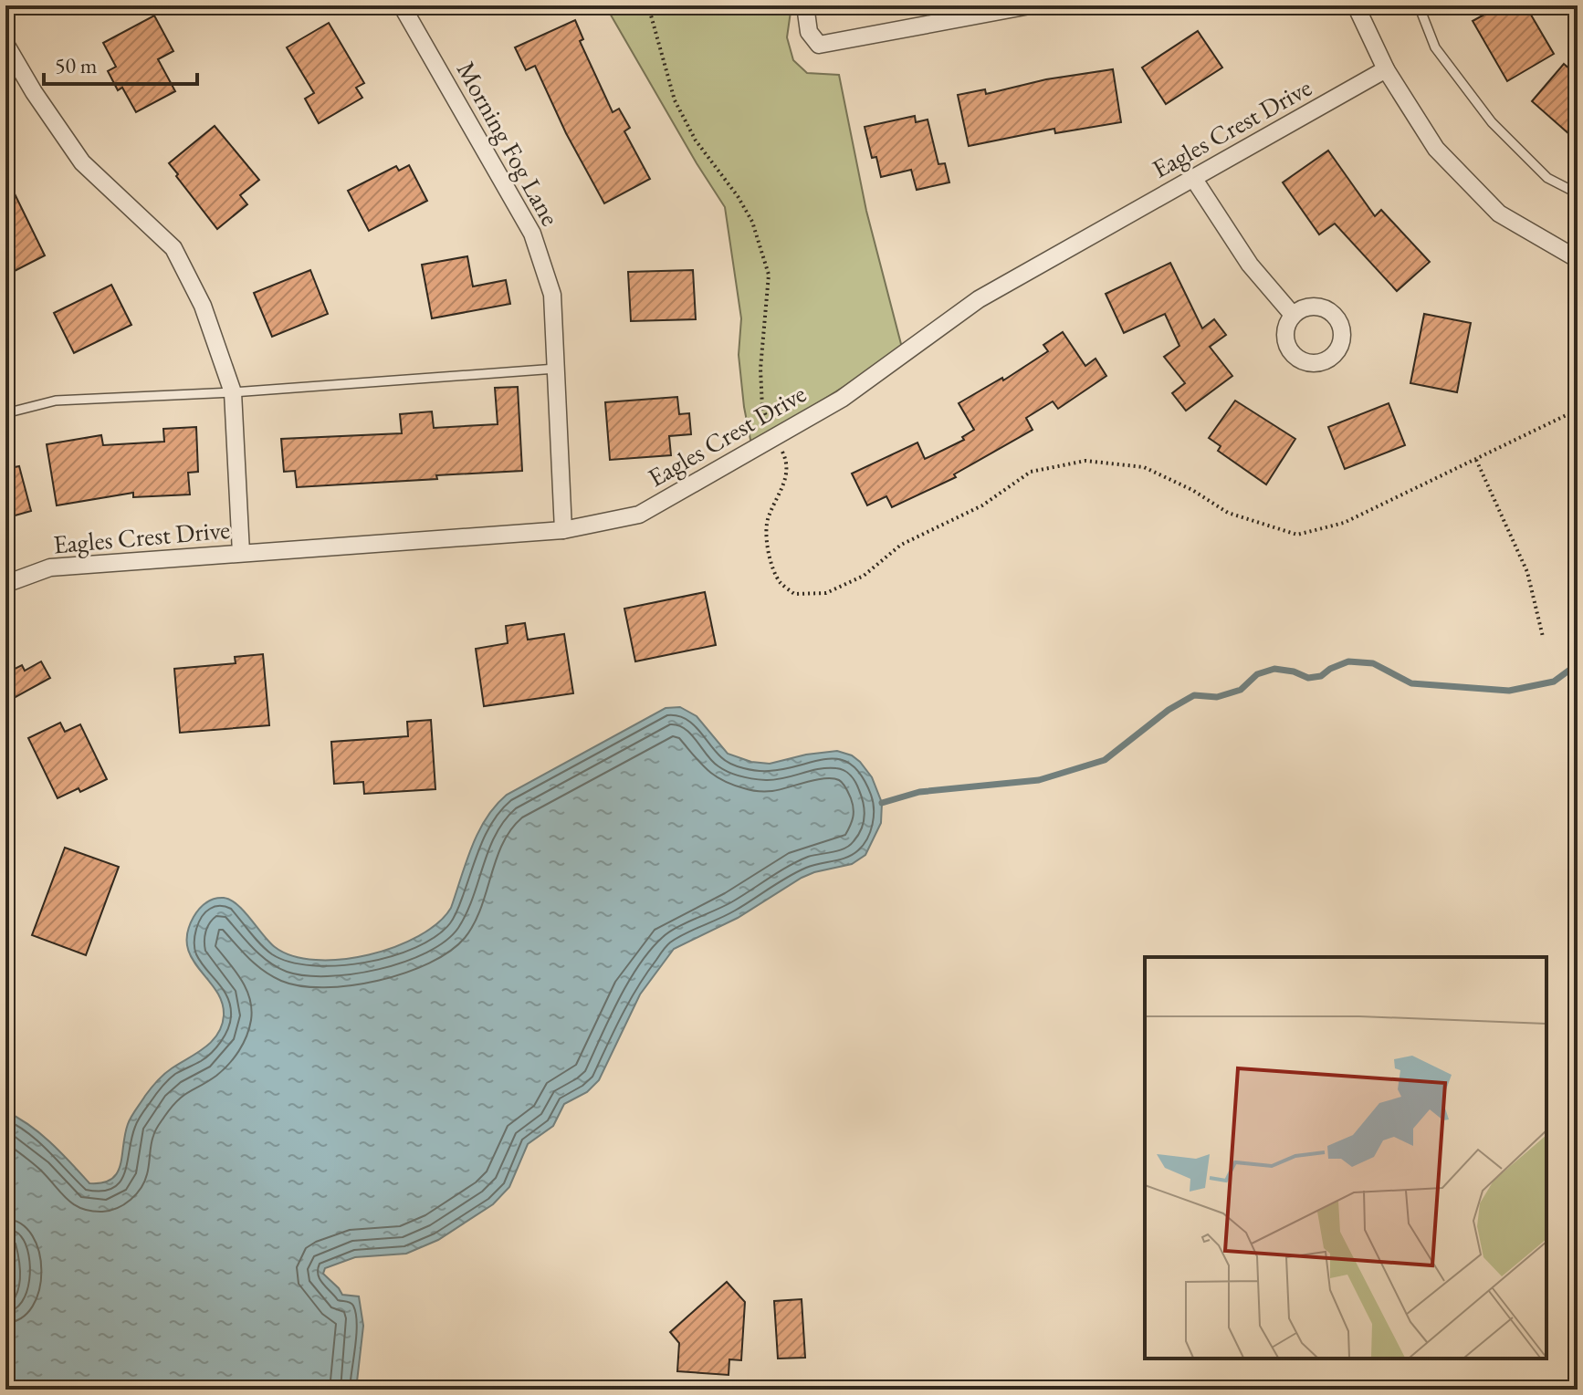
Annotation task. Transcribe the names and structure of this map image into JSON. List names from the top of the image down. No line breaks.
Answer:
{"streets":{"street":["Eagles Crest Drive","Morning Fog Lane"]},"crossings":[["Eagles Crest Drive","Morning Fog Lane"]],"scale_bar":"50 m"}
